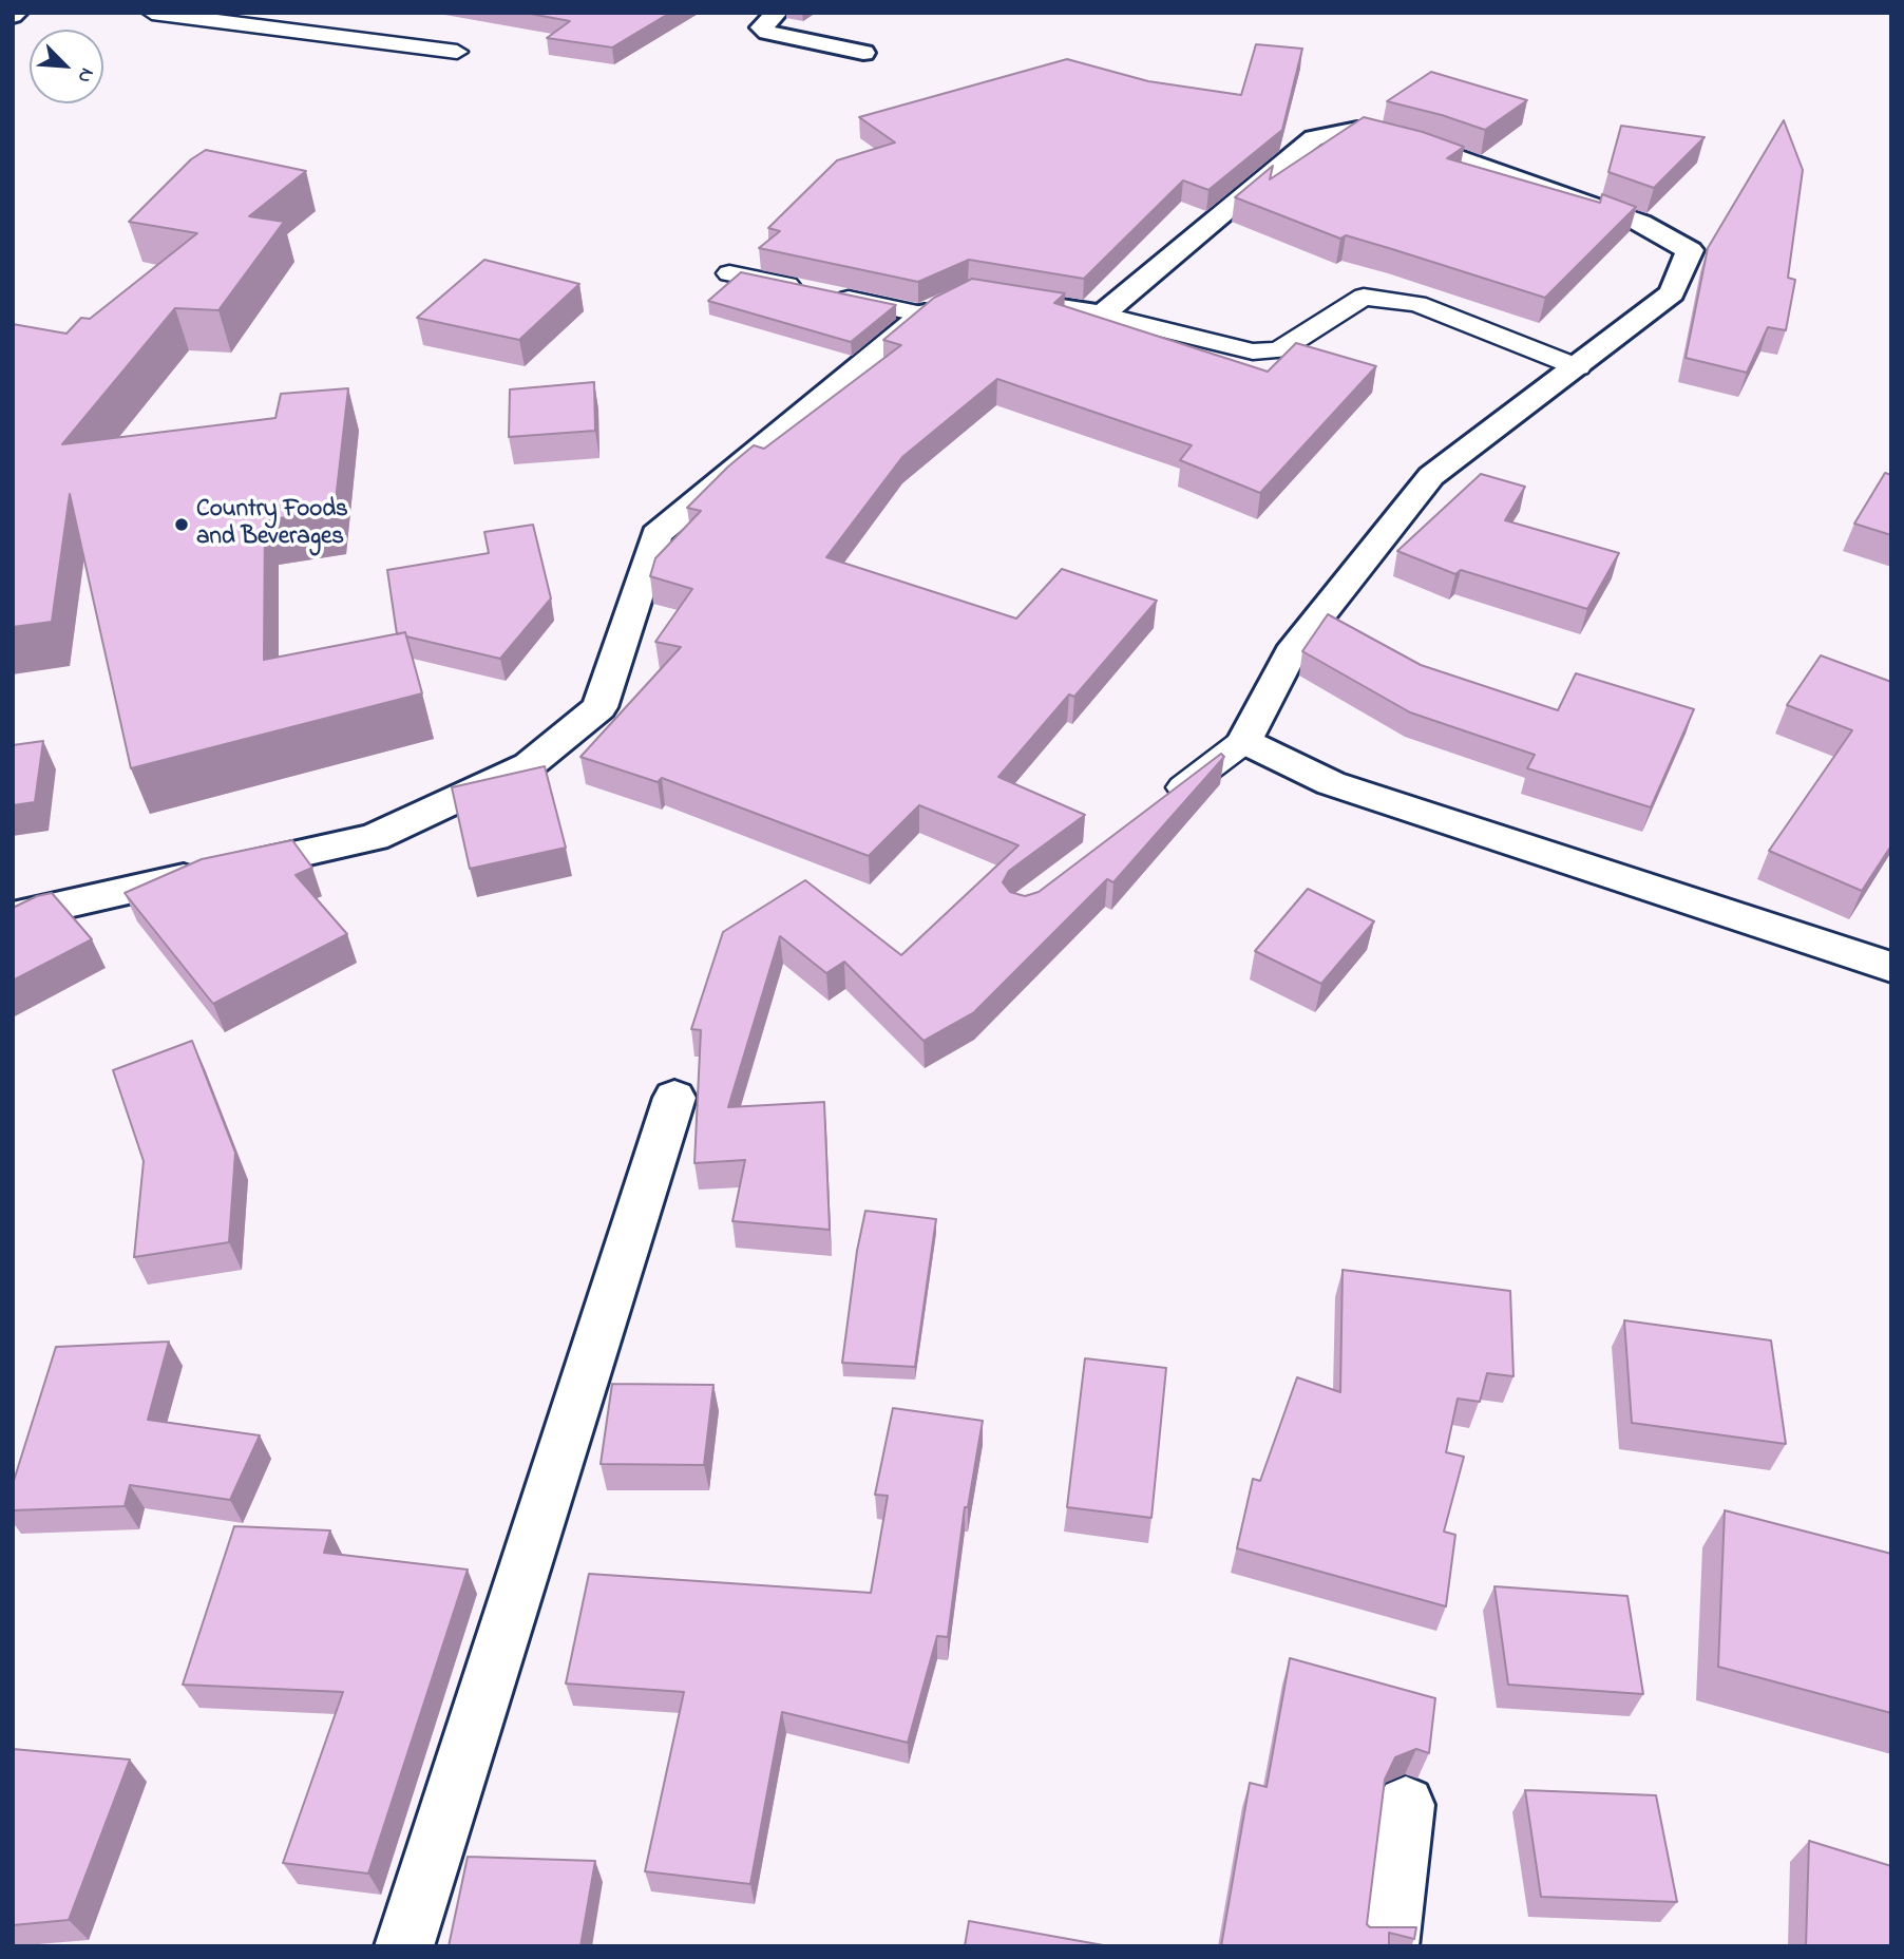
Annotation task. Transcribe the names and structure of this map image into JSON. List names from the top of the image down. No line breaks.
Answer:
{"places":["Country Foods and Beverages"],"north":"bottom right"}
